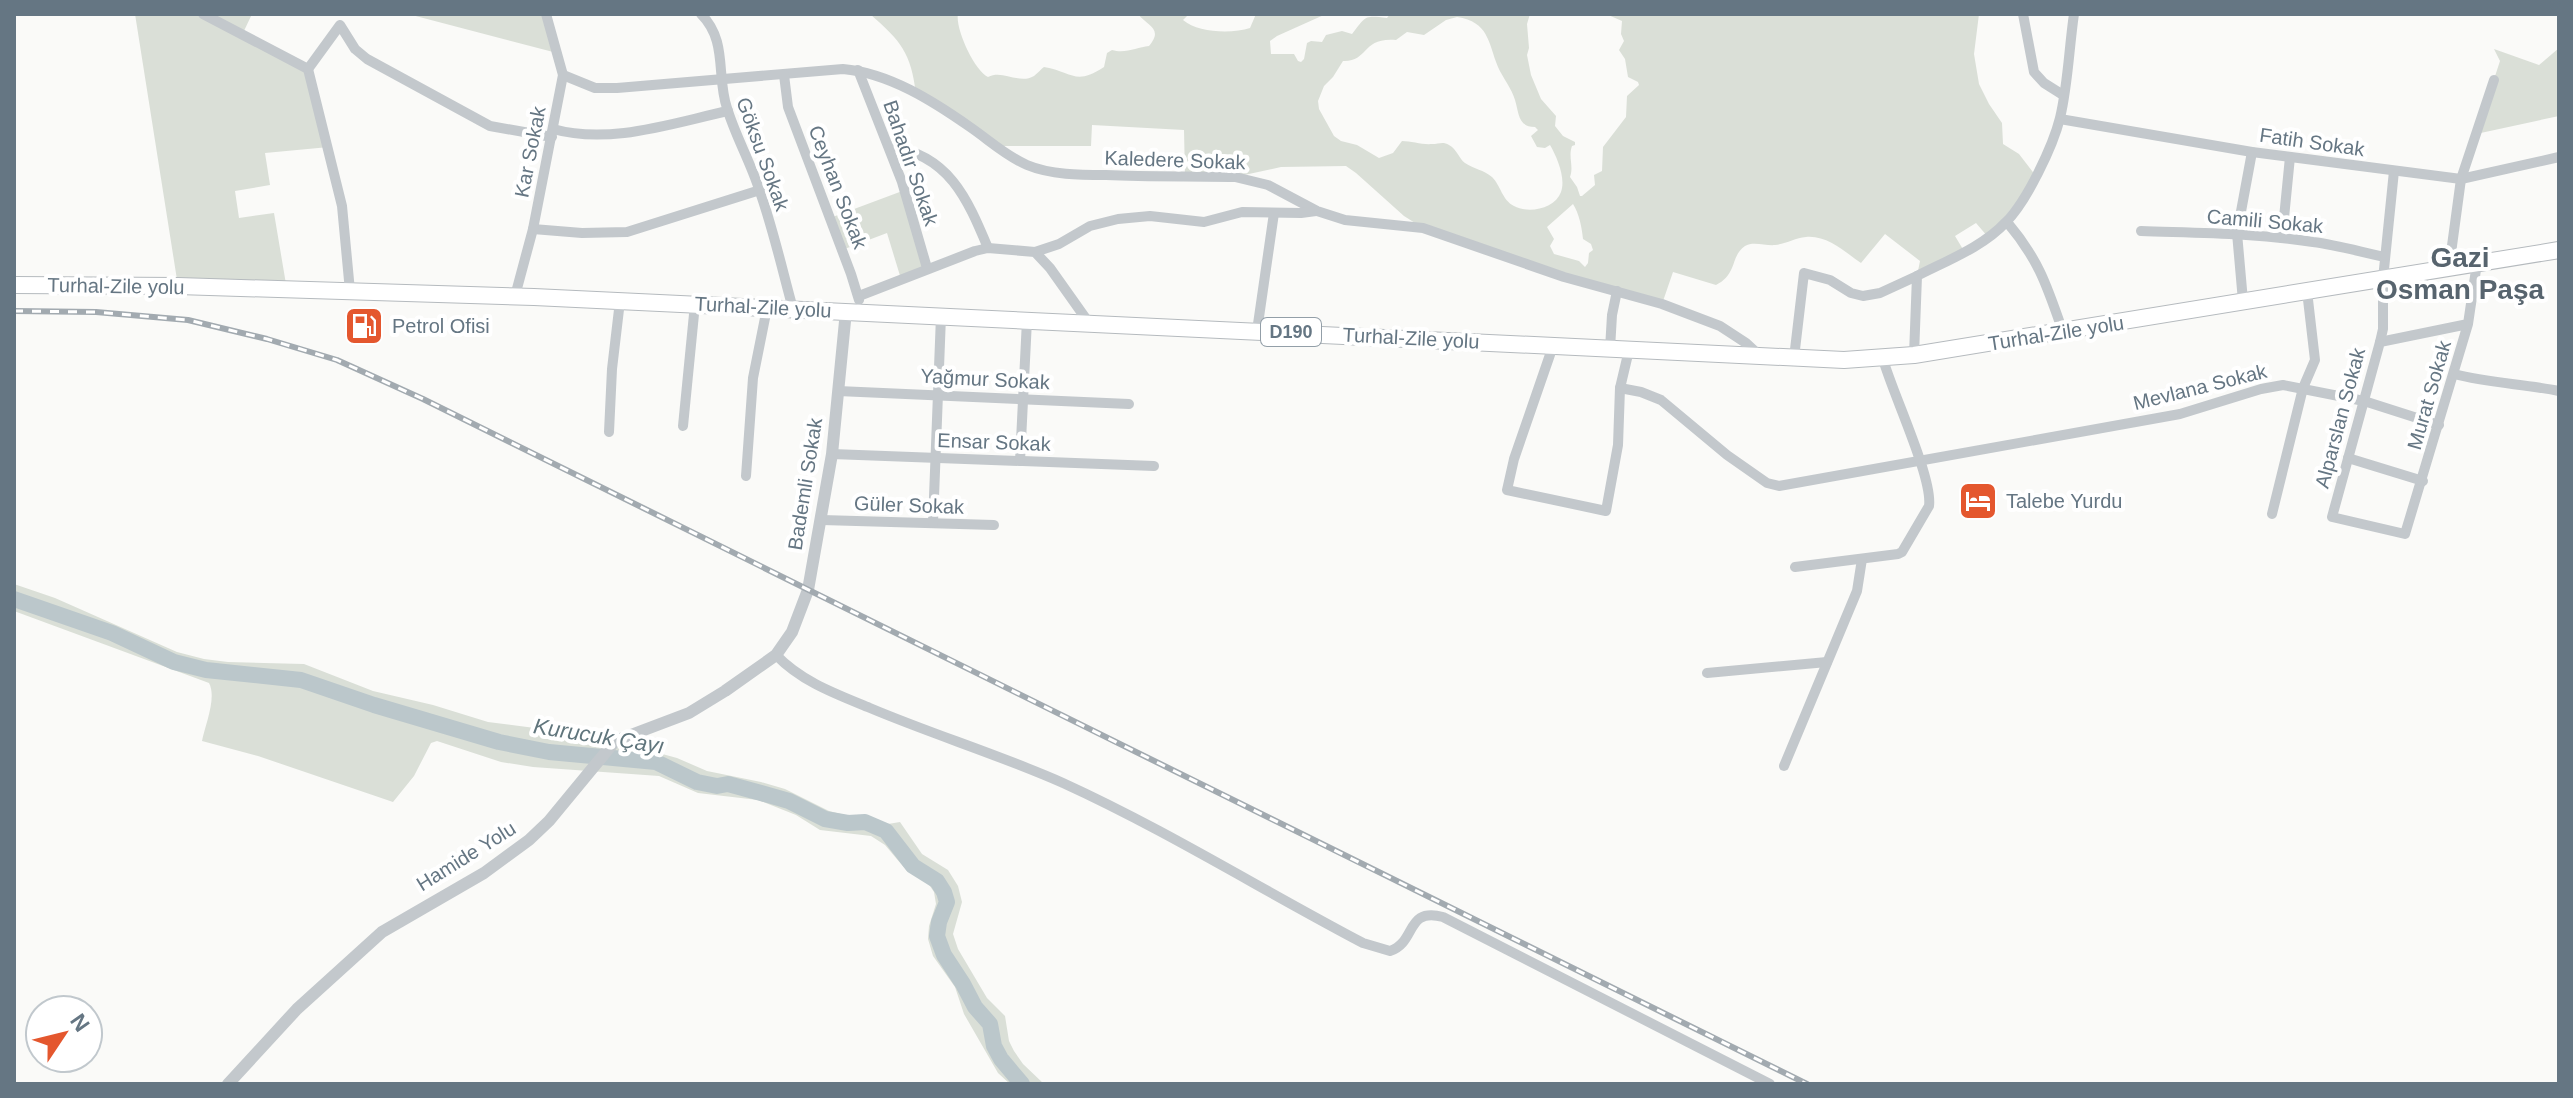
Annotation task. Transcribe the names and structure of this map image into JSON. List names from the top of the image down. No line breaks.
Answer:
{"streets":{"main road":["Turhal-Zile yolu","D190"],"street":["Fatih Sokak","Kar Sokak","Göksu Sokak","Kaledere Sokak","Bahadır Sokak","Ceyhan Sokak","Camili Sokak","Yağmur Sokak","Mevlana Sokak","Murat Sokak","Alparslan Sokak","Ensar Sokak","Bademli Sokak","Güler Sokak","Hamide Yolu"]},"crossings":[["Kar Sokak","Kaledere Sokak"],["Kar Sokak","Turhal-Zile yolu"],["Göksu Sokak","Kaledere Sokak"],["Göksu Sokak","Turhal-Zile yolu"],["Kaledere Sokak","Bahadır Sokak"],["Kaledere Sokak","Ceyhan Sokak"],["Kaledere Sokak","Turhal-Zile yolu"],["Ceyhan Sokak","Turhal-Zile yolu"],["Ceyhan Sokak","Bademli Sokak"],["Turhal-Zile yolu","Murat Sokak"],["Turhal-Zile yolu","Bademli Sokak"],["Yağmur Sokak","Bademli Sokak"],["Mevlana Sokak","Murat Sokak"],["Mevlana Sokak","Alparslan Sokak"],["Murat Sokak","Alparslan Sokak"],["Ensar Sokak","Bademli Sokak"],["Bademli Sokak","Güler Sokak"],["Bademli Sokak","Hamide Yolu"]],"districts":["Gazi Osman Paşa"],"water":["Kurucuk Çayı"],"places":{"fuel station":["Petrol Ofisi"],"hotel":["Talebe Yurdu"]},"north":"top right"}
